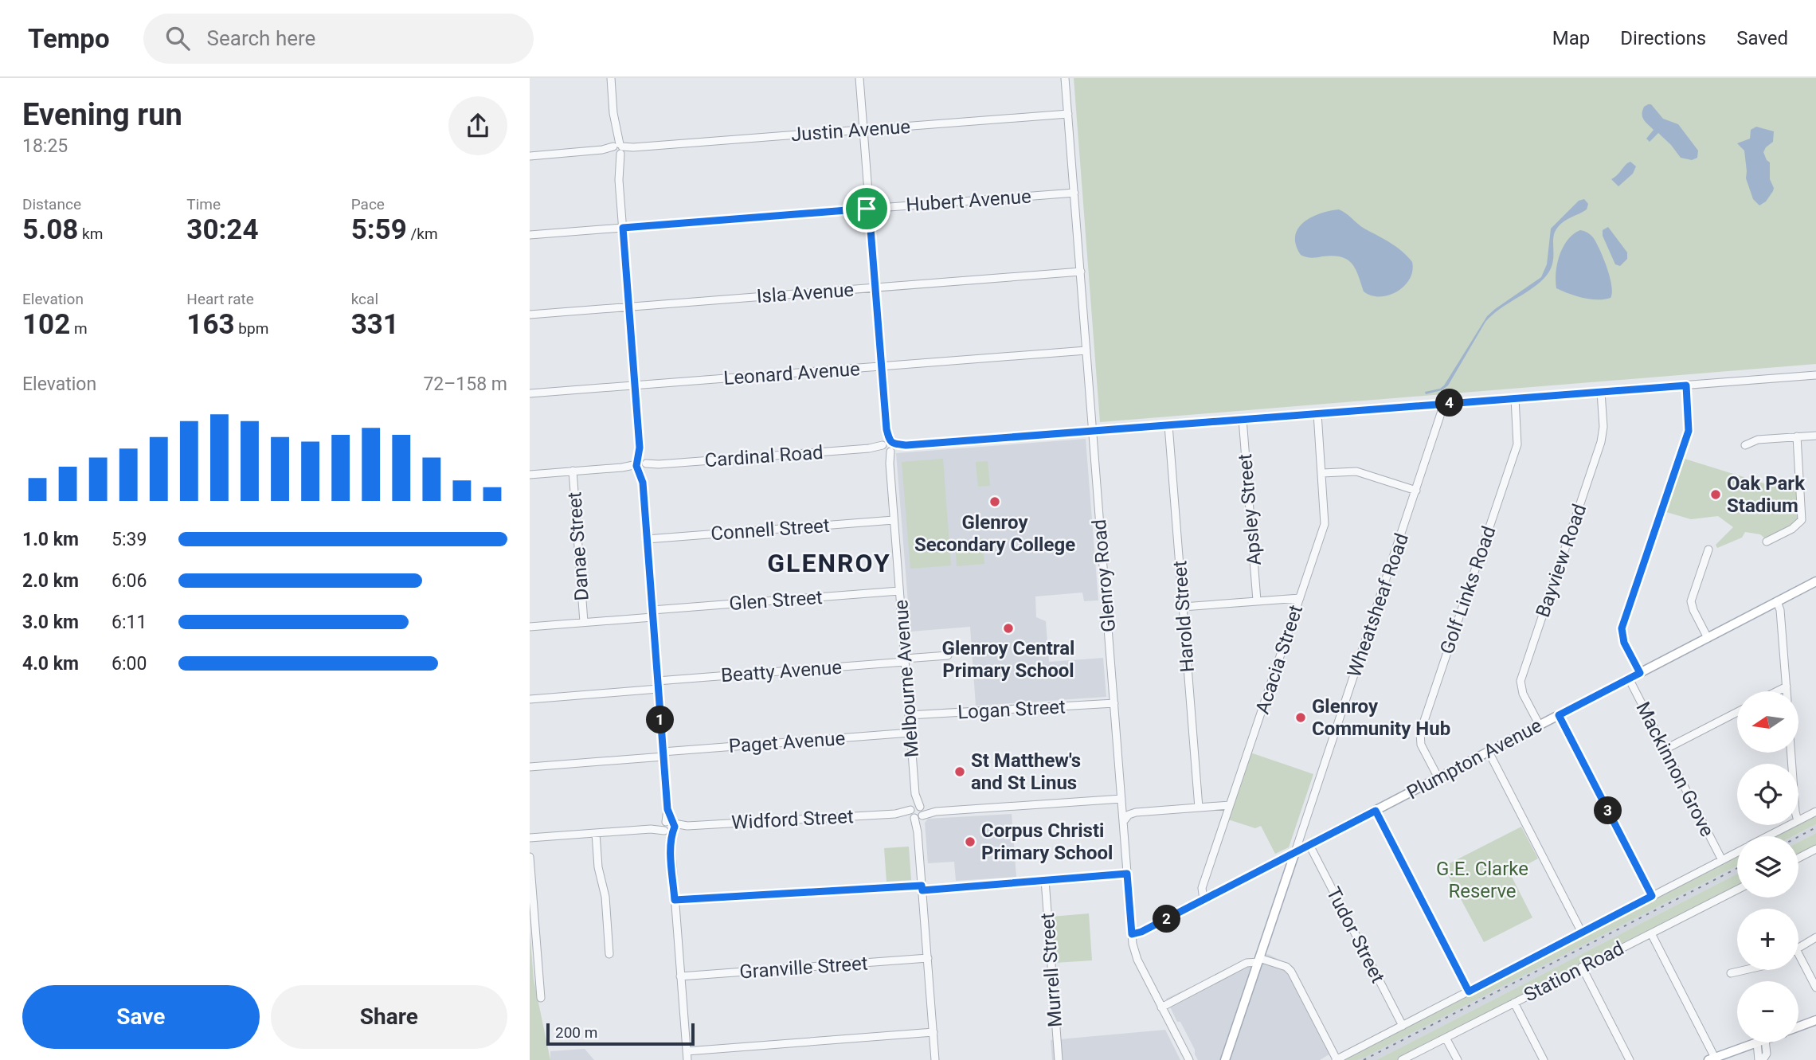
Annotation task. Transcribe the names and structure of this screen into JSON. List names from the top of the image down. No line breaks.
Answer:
{"streets":{"main road":["Wheatsheaf Road","Plumpton Avenue"],"street":["Justin Avenue","Hubert Avenue","Isla Avenue","Leonard Avenue","Cardinal Road","Apsley Street","Connell Street","Danae Street","Bayview Road","Glenroy Road","Golf Links Road","Glen Street","Harold Street","Acacia Street","Beatty Avenue","Melbourne Avenue","Logan Street","Paget Avenue","Mackinnon Grove","Widford Street","Tudor Street","Granville Street","Murrell Street","Station Road"]},"crossings":[["Justin Avenue","Glenroy Road"],["Justin Avenue","Melbourne Avenue"],["Hubert Avenue","Glenroy Road"],["Hubert Avenue","Melbourne Avenue"],["Isla Avenue","Glenroy Road"],["Isla Avenue","Melbourne Avenue"],["Leonard Avenue","Glenroy Road"],["Leonard Avenue","Melbourne Avenue"],["Cardinal Road","Apsley Street"],["Cardinal Road","Danae Street"],["Cardinal Road","Bayview Road"],["Cardinal Road","Glenroy Road"],["Cardinal Road","Golf Links Road"],["Cardinal Road","Wheatsheaf Road"],["Cardinal Road","Harold Street"],["Cardinal Road","Acacia Street"],["Cardinal Road","Melbourne Avenue"],["Connell Street","Melbourne Avenue"],["Danae Street","Glen Street"],["Bayview Road","Plumpton Avenue"],["Glenroy Road","Logan Street"],["Glenroy Road","Plumpton Avenue"],["Glenroy Road","Widford Street"],["Golf Links Road","Plumpton Avenue"],["Glen Street","Melbourne Avenue"],["Wheatsheaf Road","Plumpton Avenue"],["Acacia Street","Plumpton Avenue"],["Beatty Avenue","Melbourne Avenue"],["Melbourne Avenue","Logan Street"],["Melbourne Avenue","Paget Avenue"],["Melbourne Avenue","Widford Street"],["Melbourne Avenue","Granville Street"],["Plumpton Avenue","Mackinnon Grove"],["Plumpton Avenue","Tudor Street"]],"districts":["GLENROY"],"parks":["G.E. Clarke Reserve"],"places":["Oak Park Stadium","Glenroy Secondary College","Glenroy Central Primary School","Glenroy Community Hub","St Matthew's and St Linus","Corpus Christi Primary School"],"scale_bar":"200 m","north":"left","page":{"header":"Tempo","search":"Search here","nav":["Map","Directions","Saved"],"heading":["Evening run","18:25"],"stats":[["Distance","5.08 km"],["Time","30:24"],["Pace","5:59 /km"],["Elevation","102 m"],["Heart rate","163 bpm"],["kcal","331"]],"chart":["Elevation","72–158 m"],"pins":["4","1","3","2"],"list":[{"name":"1.0 km","note":"5:39"},{"name":"2.0 km","note":"6:06"},{"name":"3.0 km","note":"6:11"},{"name":"4.0 km","note":"6:00"}],"map_buttons":["+","−"],"buttons":["Save","Share"],"scale":"200 m"}}
